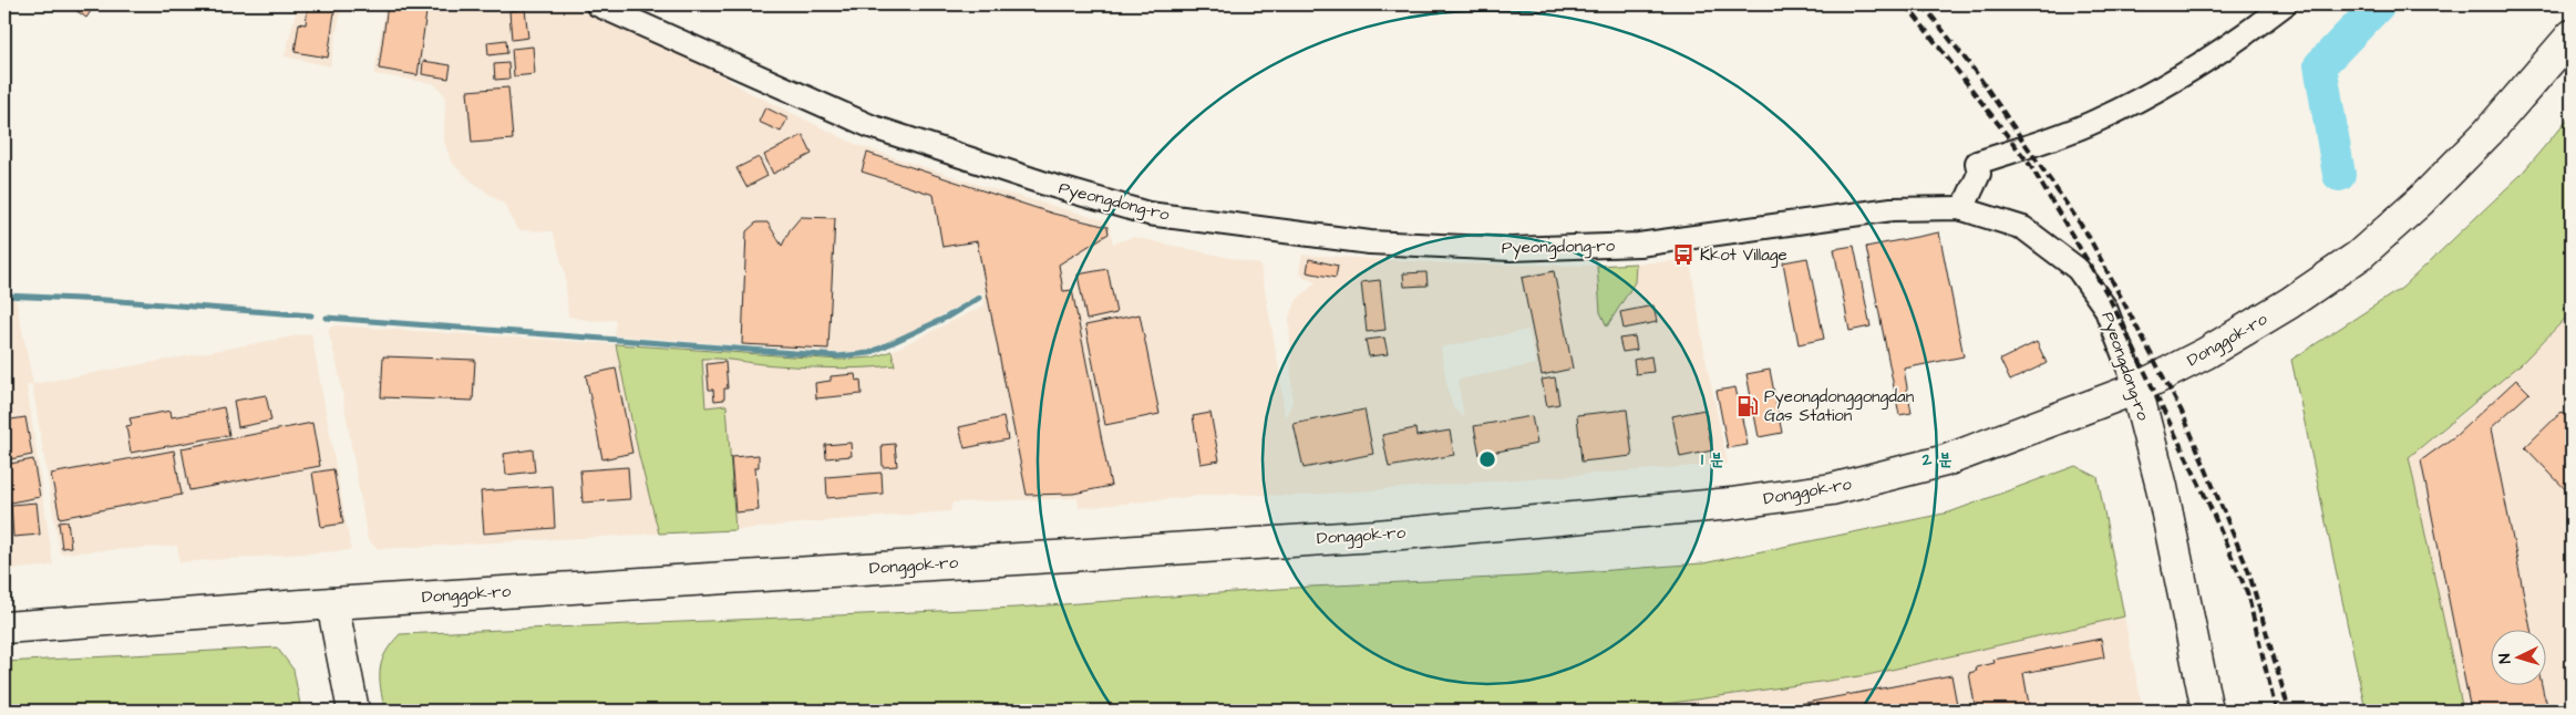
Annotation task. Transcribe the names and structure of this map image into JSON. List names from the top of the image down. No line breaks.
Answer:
{"streets":{"main road":["Pyeongdong-ro","Donggok-ro"]},"crossings":[["Pyeongdong-ro","Donggok-ro"]],"places":{"bus stop":["Kkot Village"],"fuel station":["Pyeongdonggongdan Gas Station"]},"north":"left","rings":["1 분","2 분"]}
